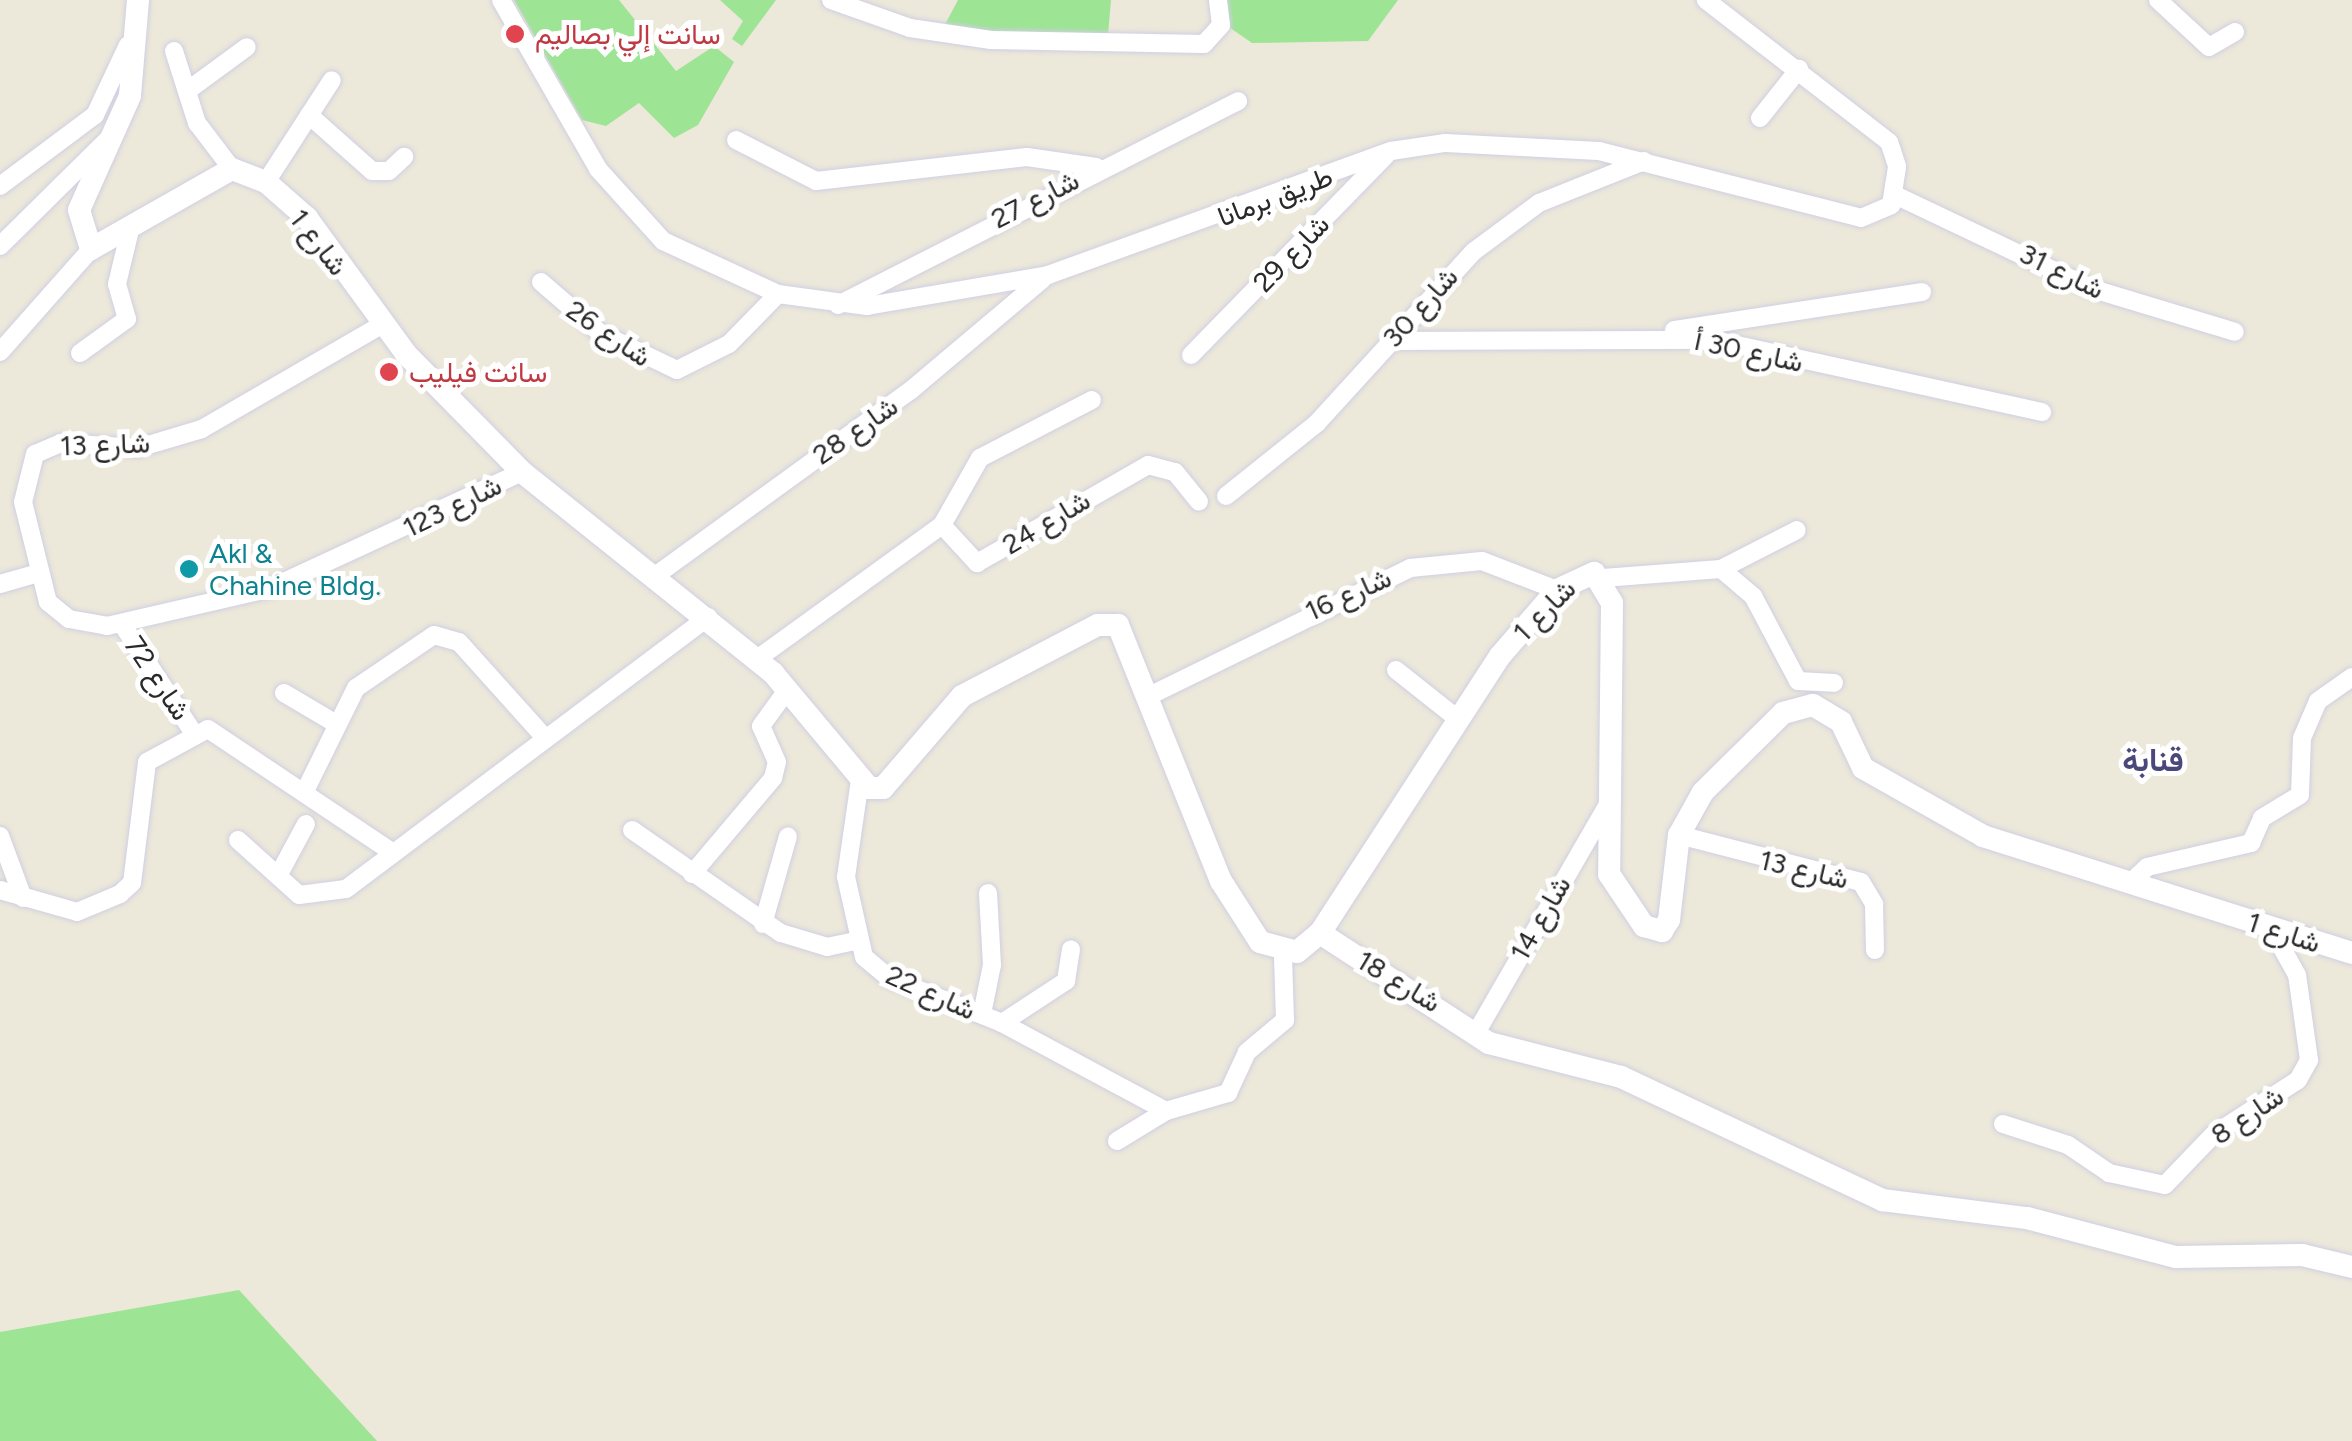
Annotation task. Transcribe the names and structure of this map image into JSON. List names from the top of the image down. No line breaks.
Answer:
{"streets":{"street":["طريق برمانا","شارع 27","شارع 1","شارع 29","شارع 31","شارع 30","شارع 26","شارع 30 أ","شارع 28","شارع 13","شارع 123","شارع 24","شارع 16","شارع 72","شارع 14","شارع 18","شارع 22","شارع 8"]},"crossings":[["طريق برمانا","شارع 27"],["طريق برمانا","شارع 29"],["طريق برمانا","شارع 31"],["طريق برمانا","شارع 30"],["طريق برمانا","شارع 26"],["طريق برمانا","شارع 28"],["شارع 1","شارع 28"],["شارع 1","شارع 13"],["شارع 1","شارع 123"],["شارع 1","شارع 16"],["شارع 1","شارع 14"],["شارع 1","شارع 18"],["شارع 1","شارع 8"],["شارع 30","شارع 30 أ"],["شارع 123","شارع 72"],["شارع 14","شارع 18"]],"districts":["قنابة"],"places":["سانت إلي بصاليم","سانت فيليب","Akl & Chahine Bldg."]}
